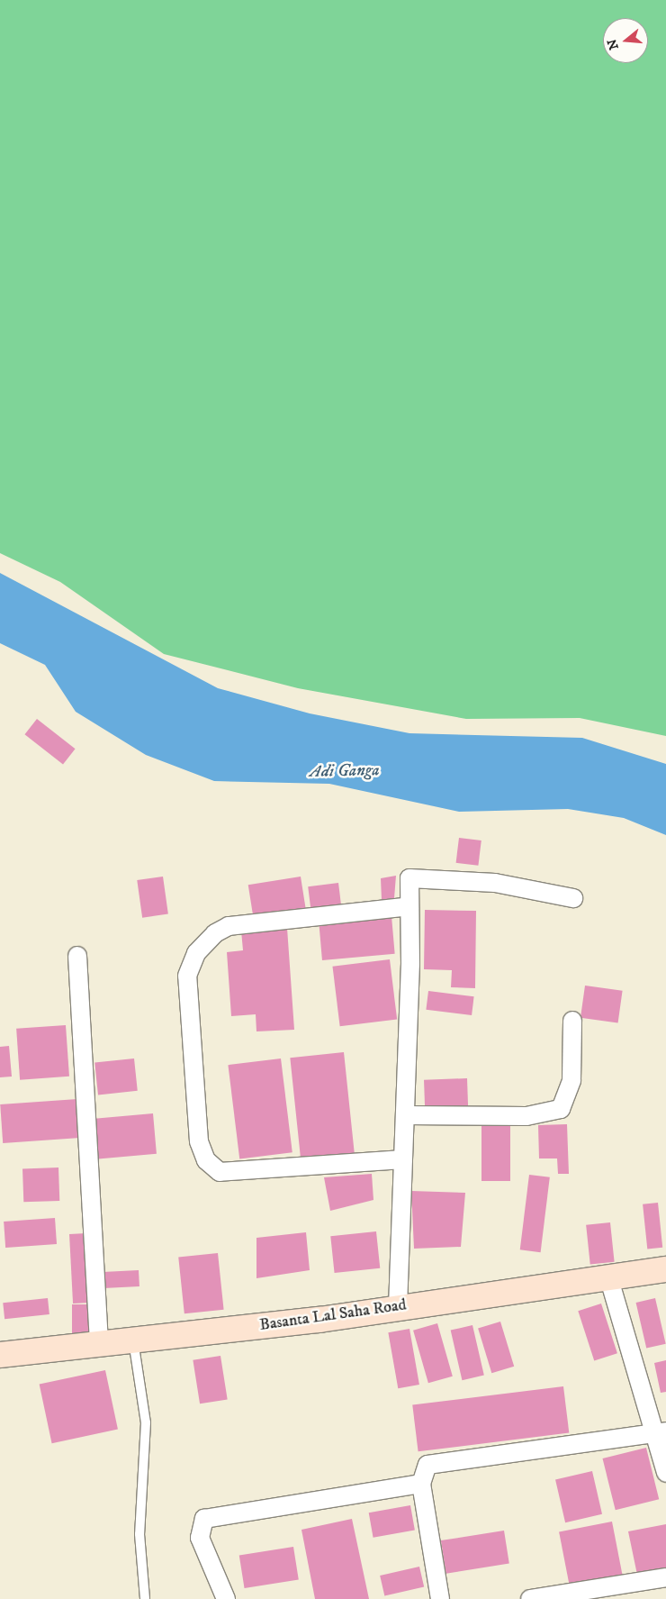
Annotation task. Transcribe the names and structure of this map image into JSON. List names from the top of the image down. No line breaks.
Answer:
{"streets":{"main road":["Basanta Lal Saha Road"]},"water":["Adi Ganga"],"north":"left"}
